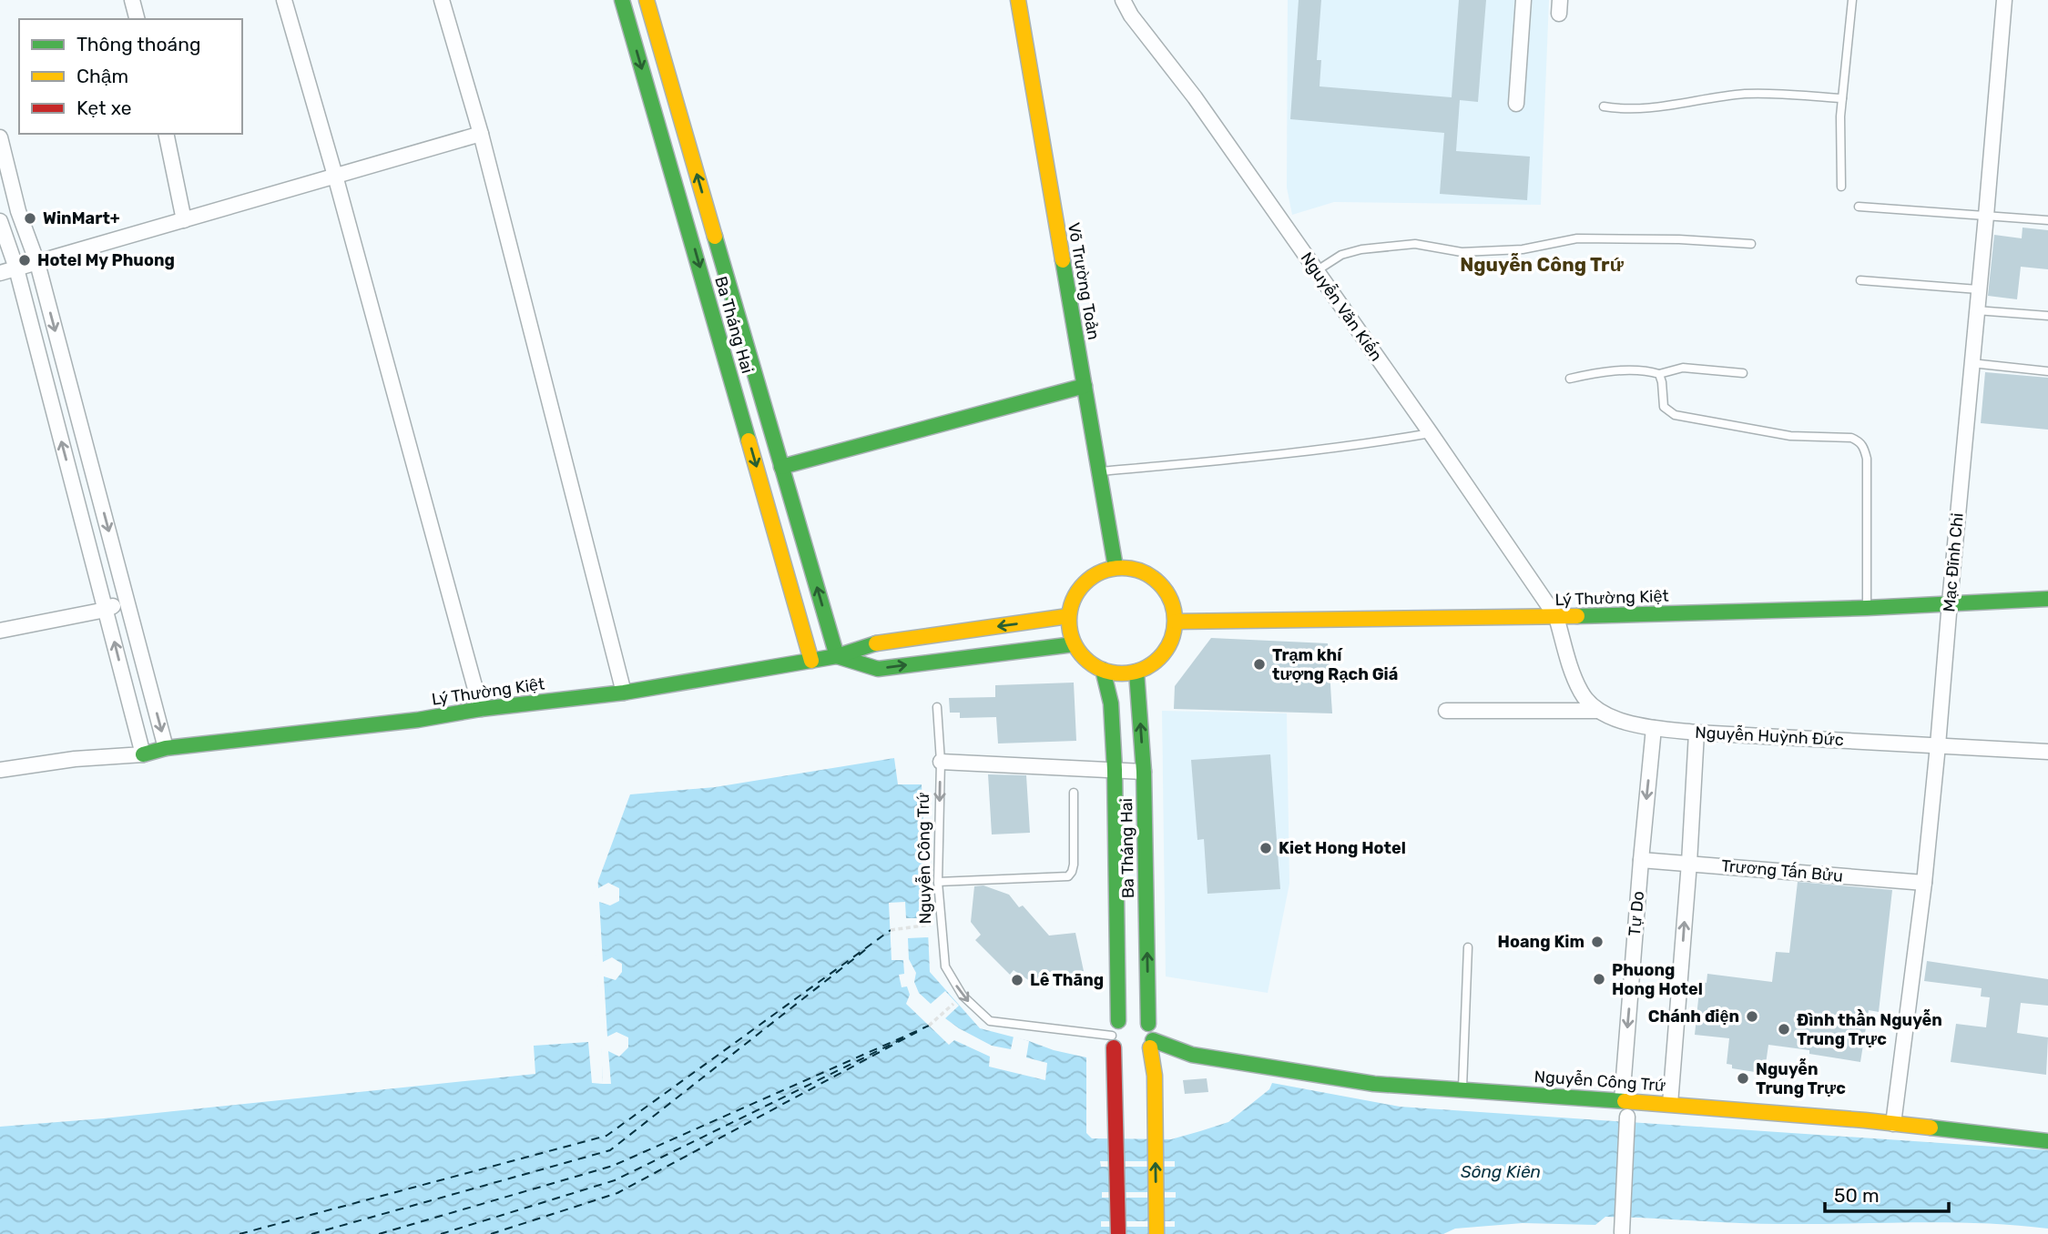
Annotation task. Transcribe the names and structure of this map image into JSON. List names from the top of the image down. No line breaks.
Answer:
{"streets":{"street":["Võ Trường Toản","Nguyễn Văn Kiến","Ba Tháng Hai","Mạc Đĩnh Chi","Lý Thường Kiệt","Nguyễn Huỳnh Đức","Nguyễn Công Trứ","Trương Tấn Bửu","Tự Do"]},"crossings":[["Võ Trường Toản","Ba Tháng Hai"],["Võ Trường Toản","Lý Thường Kiệt"],["Nguyễn Văn Kiến","Lý Thường Kiệt"],["Ba Tháng Hai","Lý Thường Kiệt"],["Ba Tháng Hai","Nguyễn Công Trứ"],["Mạc Đĩnh Chi","Lý Thường Kiệt"],["Mạc Đĩnh Chi","Nguyễn Huỳnh Đức"],["Mạc Đĩnh Chi","Nguyễn Công Trứ"],["Mạc Đĩnh Chi","Trương Tấn Bửu"],["Nguyễn Huỳnh Đức","Tự Do"],["Nguyễn Công Trứ","Tự Do"],["Trương Tấn Bửu","Tự Do"]],"districts":["Nguyễn Công Trứ"],"water":["Sông Kiên"],"places":["WinMart+","Hotel My Phuong","Trạm khí tượng Rạch Giá","Kiet Hong Hotel","Hoang Kim","Phuong Hong Hotel","Lê Thāng","Chánh điện","Đình thần Nguyễn Trung Trực","Nguyễn Trung Trực"],"legend":["Thông thoáng","Chậm","Kẹt xe"],"scale_bar":"50 m"}
